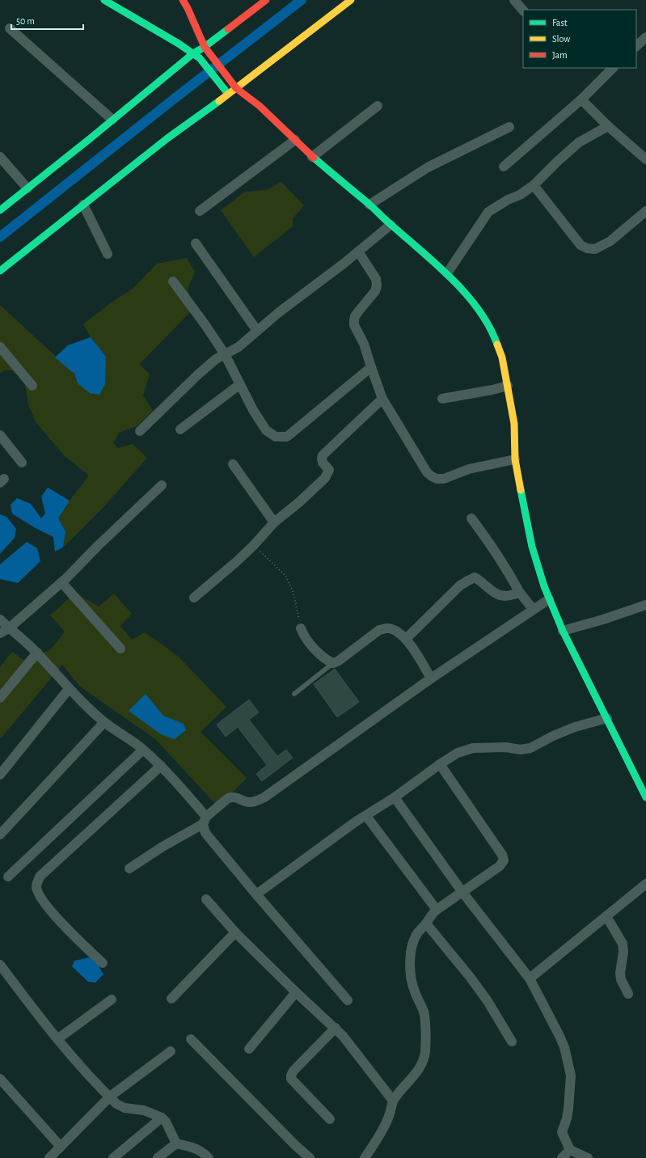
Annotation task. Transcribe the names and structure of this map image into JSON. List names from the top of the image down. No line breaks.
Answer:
{"legend":["Fast","Slow","Jam"],"scale_bar":"50 m"}
